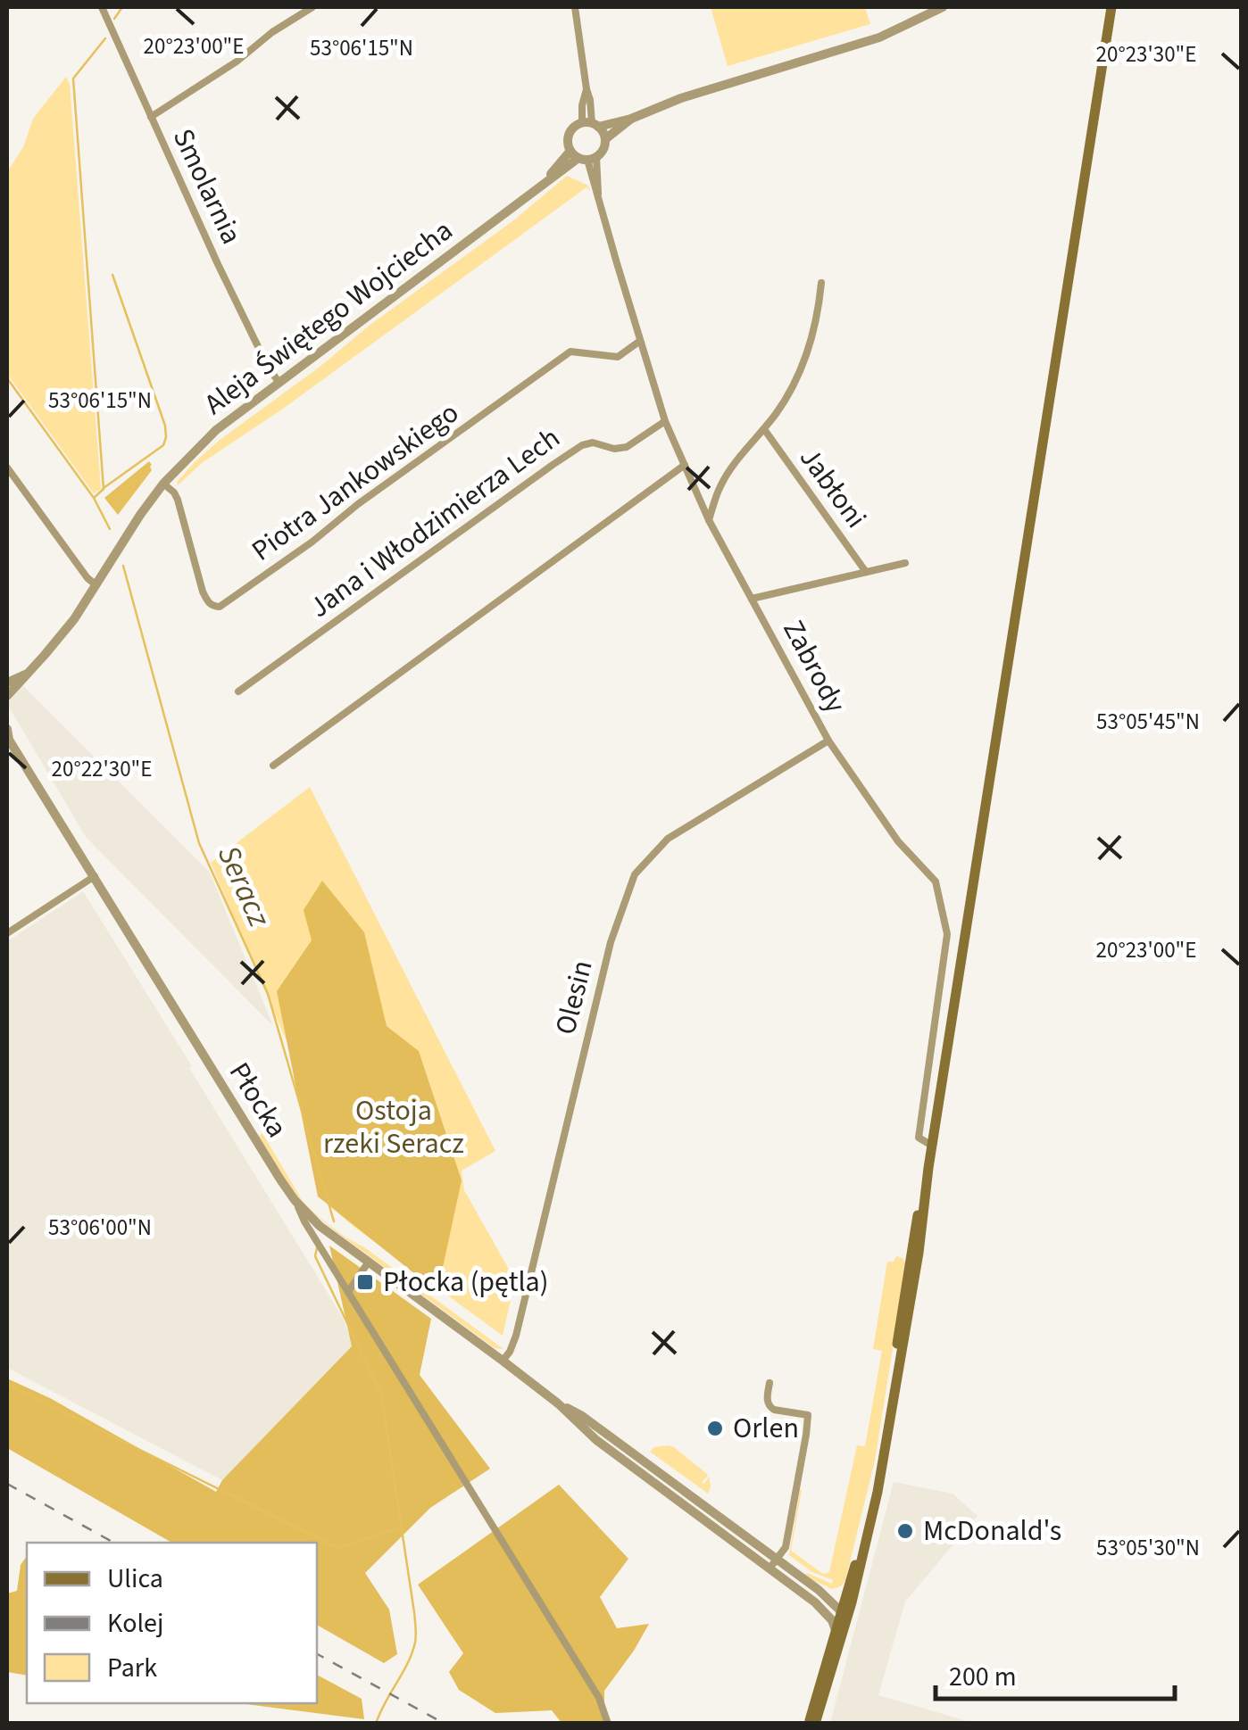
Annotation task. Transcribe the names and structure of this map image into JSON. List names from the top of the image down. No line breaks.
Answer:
{"streets":{"street":["Smolarnia","Aleja Świętego Wojciecha","Piotra Jankowskiego","Jabłoni","Jana i Włodzimierza Lech","Zabrody","Olesin","Płocka"]},"crossings":[["Smolarnia","Aleja Świętego Wojciecha"],["Aleja Świętego Wojciecha","Piotra Jankowskiego"],["Aleja Świętego Wojciecha","Zabrody"],["Piotra Jankowskiego","Zabrody"],["Jabłoni","Zabrody"],["Jana i Włodzimierza Lech","Zabrody"],["Zabrody","Olesin"],["Olesin","Płocka"]],"water":["Seracz"],"parks":["Ostoja rzeki Seracz"],"places":{"transit":["Płocka (pętla)"],"other":["Orlen","McDonald's"]},"legend":["Ulica","Kolej","Park"],"scale_bar":"200 m","coordinates":["20°23'00\"E","53°06'15\"N","20°23'30\"E","53°05'45\"N","20°22'30\"E","53°06'00\"N","53°05'30\"N"]}
